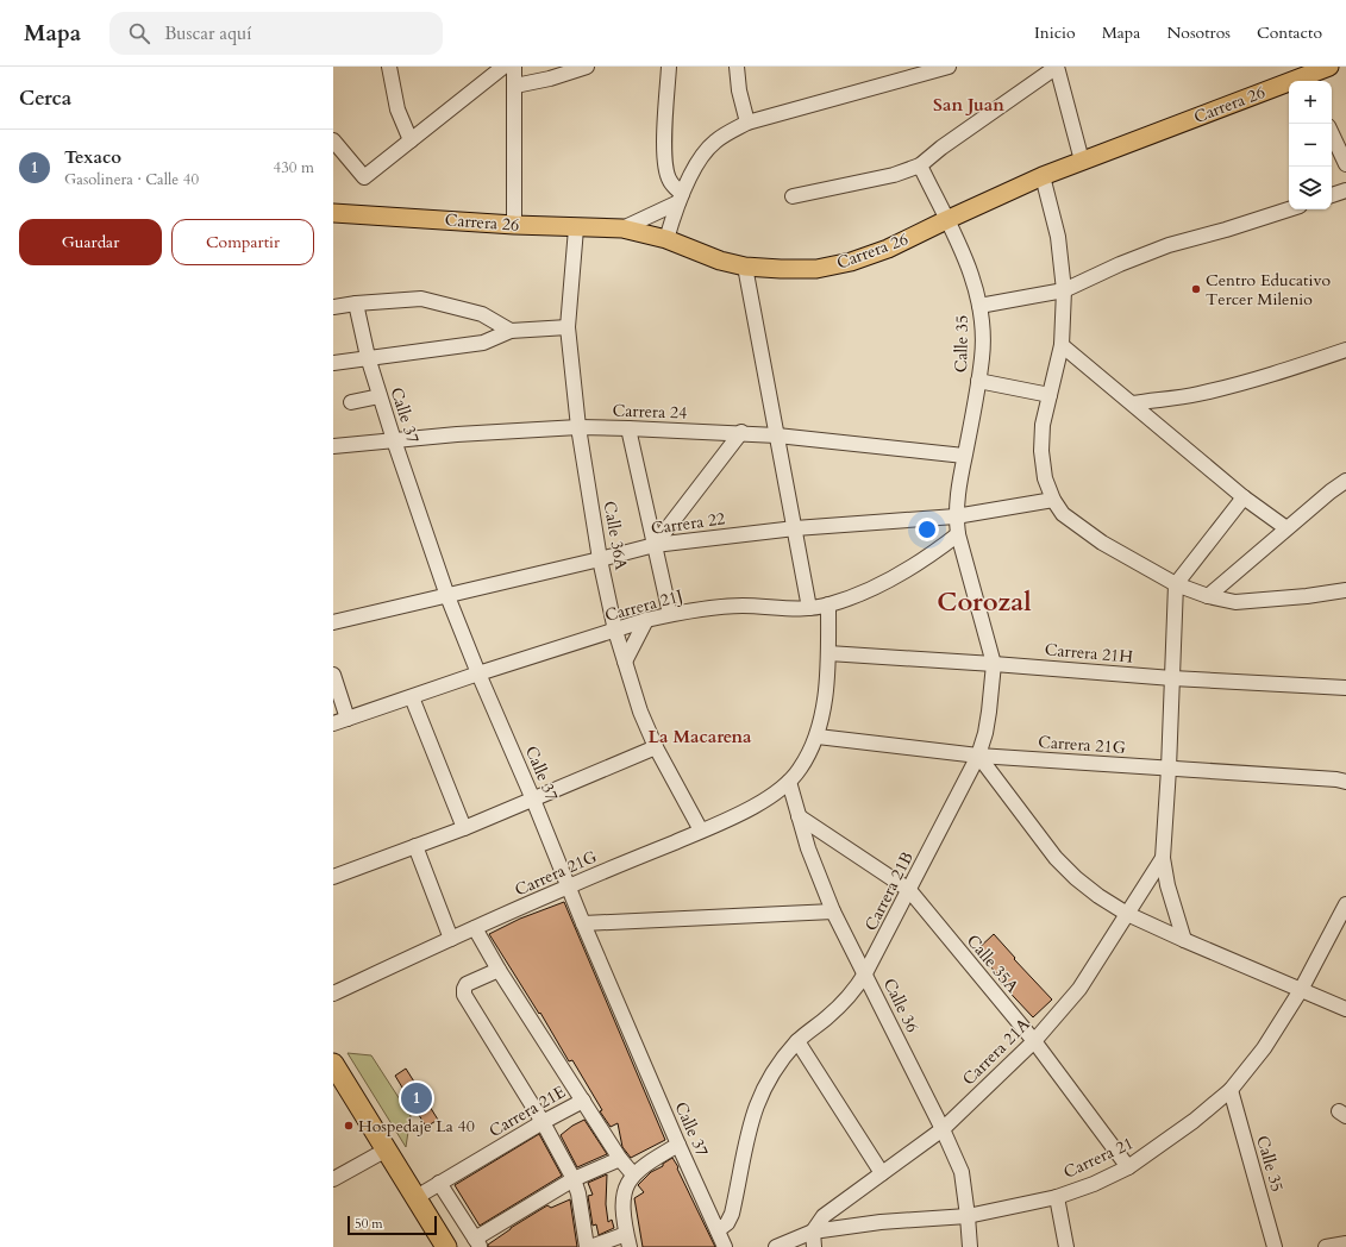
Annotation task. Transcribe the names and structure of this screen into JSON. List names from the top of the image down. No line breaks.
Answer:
{"streets":{"main road":["Carrera 26"],"street":["Calle 35","Carrera 24","Calle 37","Carrera 22","Calle 36A","Carrera 21J","Carrera 21H","Carrera 21G","Carrera 21B","Calle 35A","Calle 36","Carrera 21A","Carrera 21E","Carrera 21"]},"crossings":[["Carrera 26","Calle 35"],["Carrera 26","Calle 36A"],["Calle 35","Carrera 24"],["Calle 35","Carrera 22"],["Calle 35","Carrera 21J"],["Calle 35","Carrera 21B"],["Calle 35","Carrera 21"],["Carrera 24","Calle 37"],["Carrera 24","Calle 36A"],["Calle 37","Carrera 22"],["Calle 37","Carrera 21J"],["Calle 37","Carrera 21G"],["Calle 37","Carrera 21B"],["Carrera 22","Calle 36A"],["Calle 36A","Carrera 21J"],["Calle 36A","Carrera 21G"],["Carrera 21J","Carrera 21B"],["Carrera 21H","Carrera 21B"],["Carrera 21H","Carrera 21A"],["Carrera 21G","Carrera 21B"],["Carrera 21G","Calle 36"],["Carrera 21G","Carrera 21A"],["Carrera 21B","Calle 35A"],["Carrera 21B","Calle 36"],["Calle 35A","Calle 36"],["Calle 35A","Carrera 21A"],["Calle 35A","Carrera 21"],["Calle 36","Carrera 21A"],["Calle 36","Carrera 21"],["Carrera 21A","Carrera 21"]],"districts":["San Juan","Corozal","La Macarena"],"places":["Centro Educativo Tercer Milenio","Hospedaje La 40"],"scale_bar":"50 m","page":{"header":"Mapa","search":"Buscar aquí","nav":["Inicio","Mapa","Nosotros","Contacto"],"heading":"Cerca","map_buttons":["+","−"],"list":[{"mark":"1","name":"Texaco","note":"Gasolinera · Calle 40","value":"430 m"}],"buttons":["Guardar","Compartir"],"pins":"1","scale":"50 m"}}
